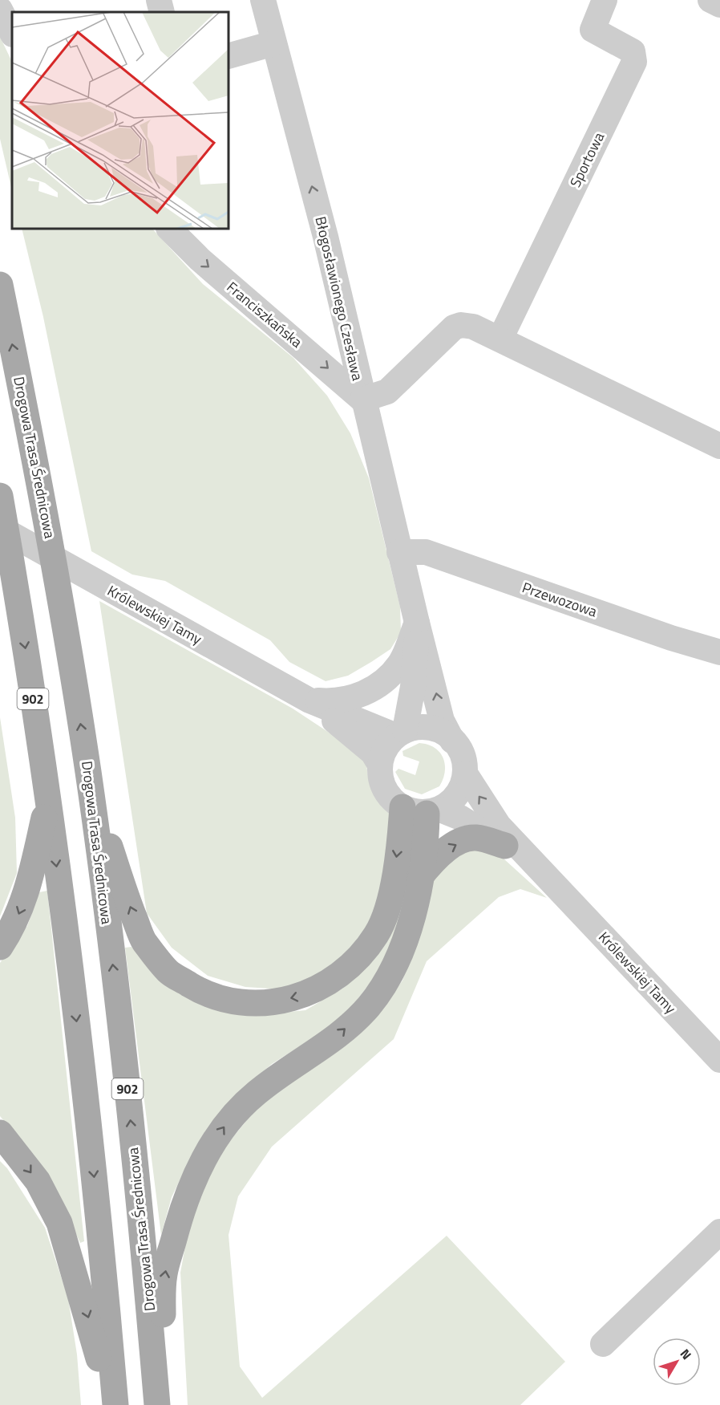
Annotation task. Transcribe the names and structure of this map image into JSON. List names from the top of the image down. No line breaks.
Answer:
{"streets":{"main road":["Drogowa Trasa Średnicowa","902"],"street":["Sportowa","Błogosławionego Czesława","Franciszkańska","Przewozowa","Królewskiej Tamy"]},"crossings":[["Błogosławionego Czesława","Franciszkańska"],["Błogosławionego Czesława","Przewozowa"]],"one_way":["Błogosławionego Czesława","Franciszkańska"],"north":"top right"}
